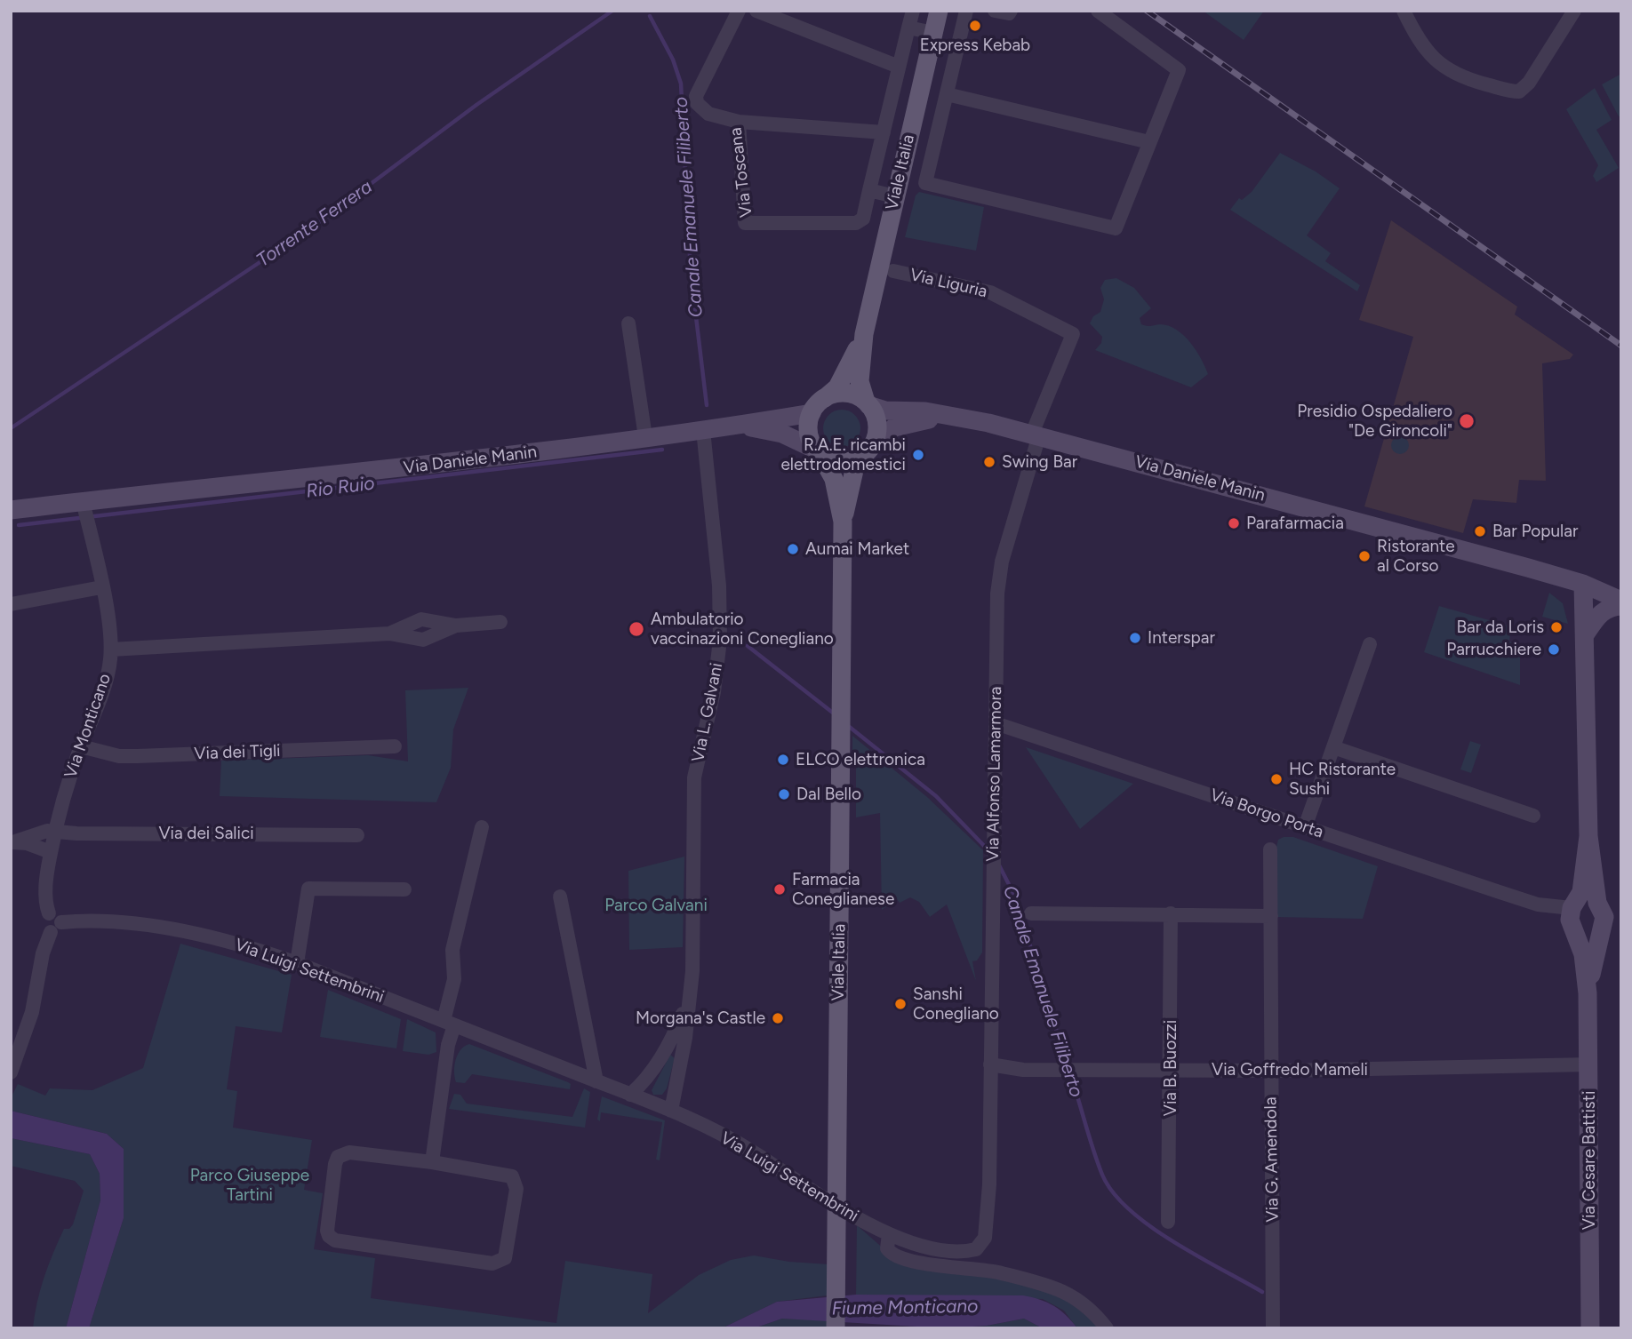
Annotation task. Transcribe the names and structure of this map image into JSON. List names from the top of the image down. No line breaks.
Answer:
{"streets":{"main road":["Viale Italia"],"street":["Via Toscana","Via Liguria","Via Daniele Manin","Via L. Galvani","Via Monticano","Via dei Tigli","Via Alfonso Lamarmora","Via Borgo Porta","Via dei Salici","Via Luigi Settembrini","Via B. Buozzi","Via Goffredo Mameli","Via G. Amendola","Via Cesare Battisti"]},"crossings":[["Viale Italia","Via Daniele Manin"],["Via Liguria","Via Daniele Manin"],["Via Liguria","Via Alfonso Lamarmora"],["Via Daniele Manin","Via L. Galvani"],["Via Daniele Manin","Via Monticano"],["Via Daniele Manin","Via Alfonso Lamarmora"],["Via Daniele Manin","Via Cesare Battisti"],["Via L. Galvani","Via Luigi Settembrini"],["Via Monticano","Via dei Tigli"],["Via Monticano","Via dei Salici"],["Via Monticano","Via Luigi Settembrini"],["Via Alfonso Lamarmora","Via Borgo Porta"],["Via Alfonso Lamarmora","Via Luigi Settembrini"],["Via Alfonso Lamarmora","Via Goffredo Mameli"],["Via Borgo Porta","Via Cesare Battisti"],["Via B. Buozzi","Via Goffredo Mameli"],["Via Goffredo Mameli","Via G. Amendola"],["Via Goffredo Mameli","Via Cesare Battisti"]],"water":["Canale Emanuele Filiberto","Torrente Ferrera","Rio Ruio","Fiume Monticano"],"parks":["Parco Galvani","Parco Giuseppe Tartini"],"places":["Express Kebab","Presidio Ospedaliero \"De Gironcoli\"","R.A.E. ricambi elettrodomestici","Swing Bar","Parafarmacia","Bar Popular","Aumai Market","Ristorante al Corso","Bar da Loris","Ambulatorio vaccinazioni Conegliano","Interspar","Parrucchiere","ELCO elettronica","HC Ristorante Sushi","Dal Bello","Farmacia Coneglianese","Sanshi Conegliano","Morgana's Castle"]}
